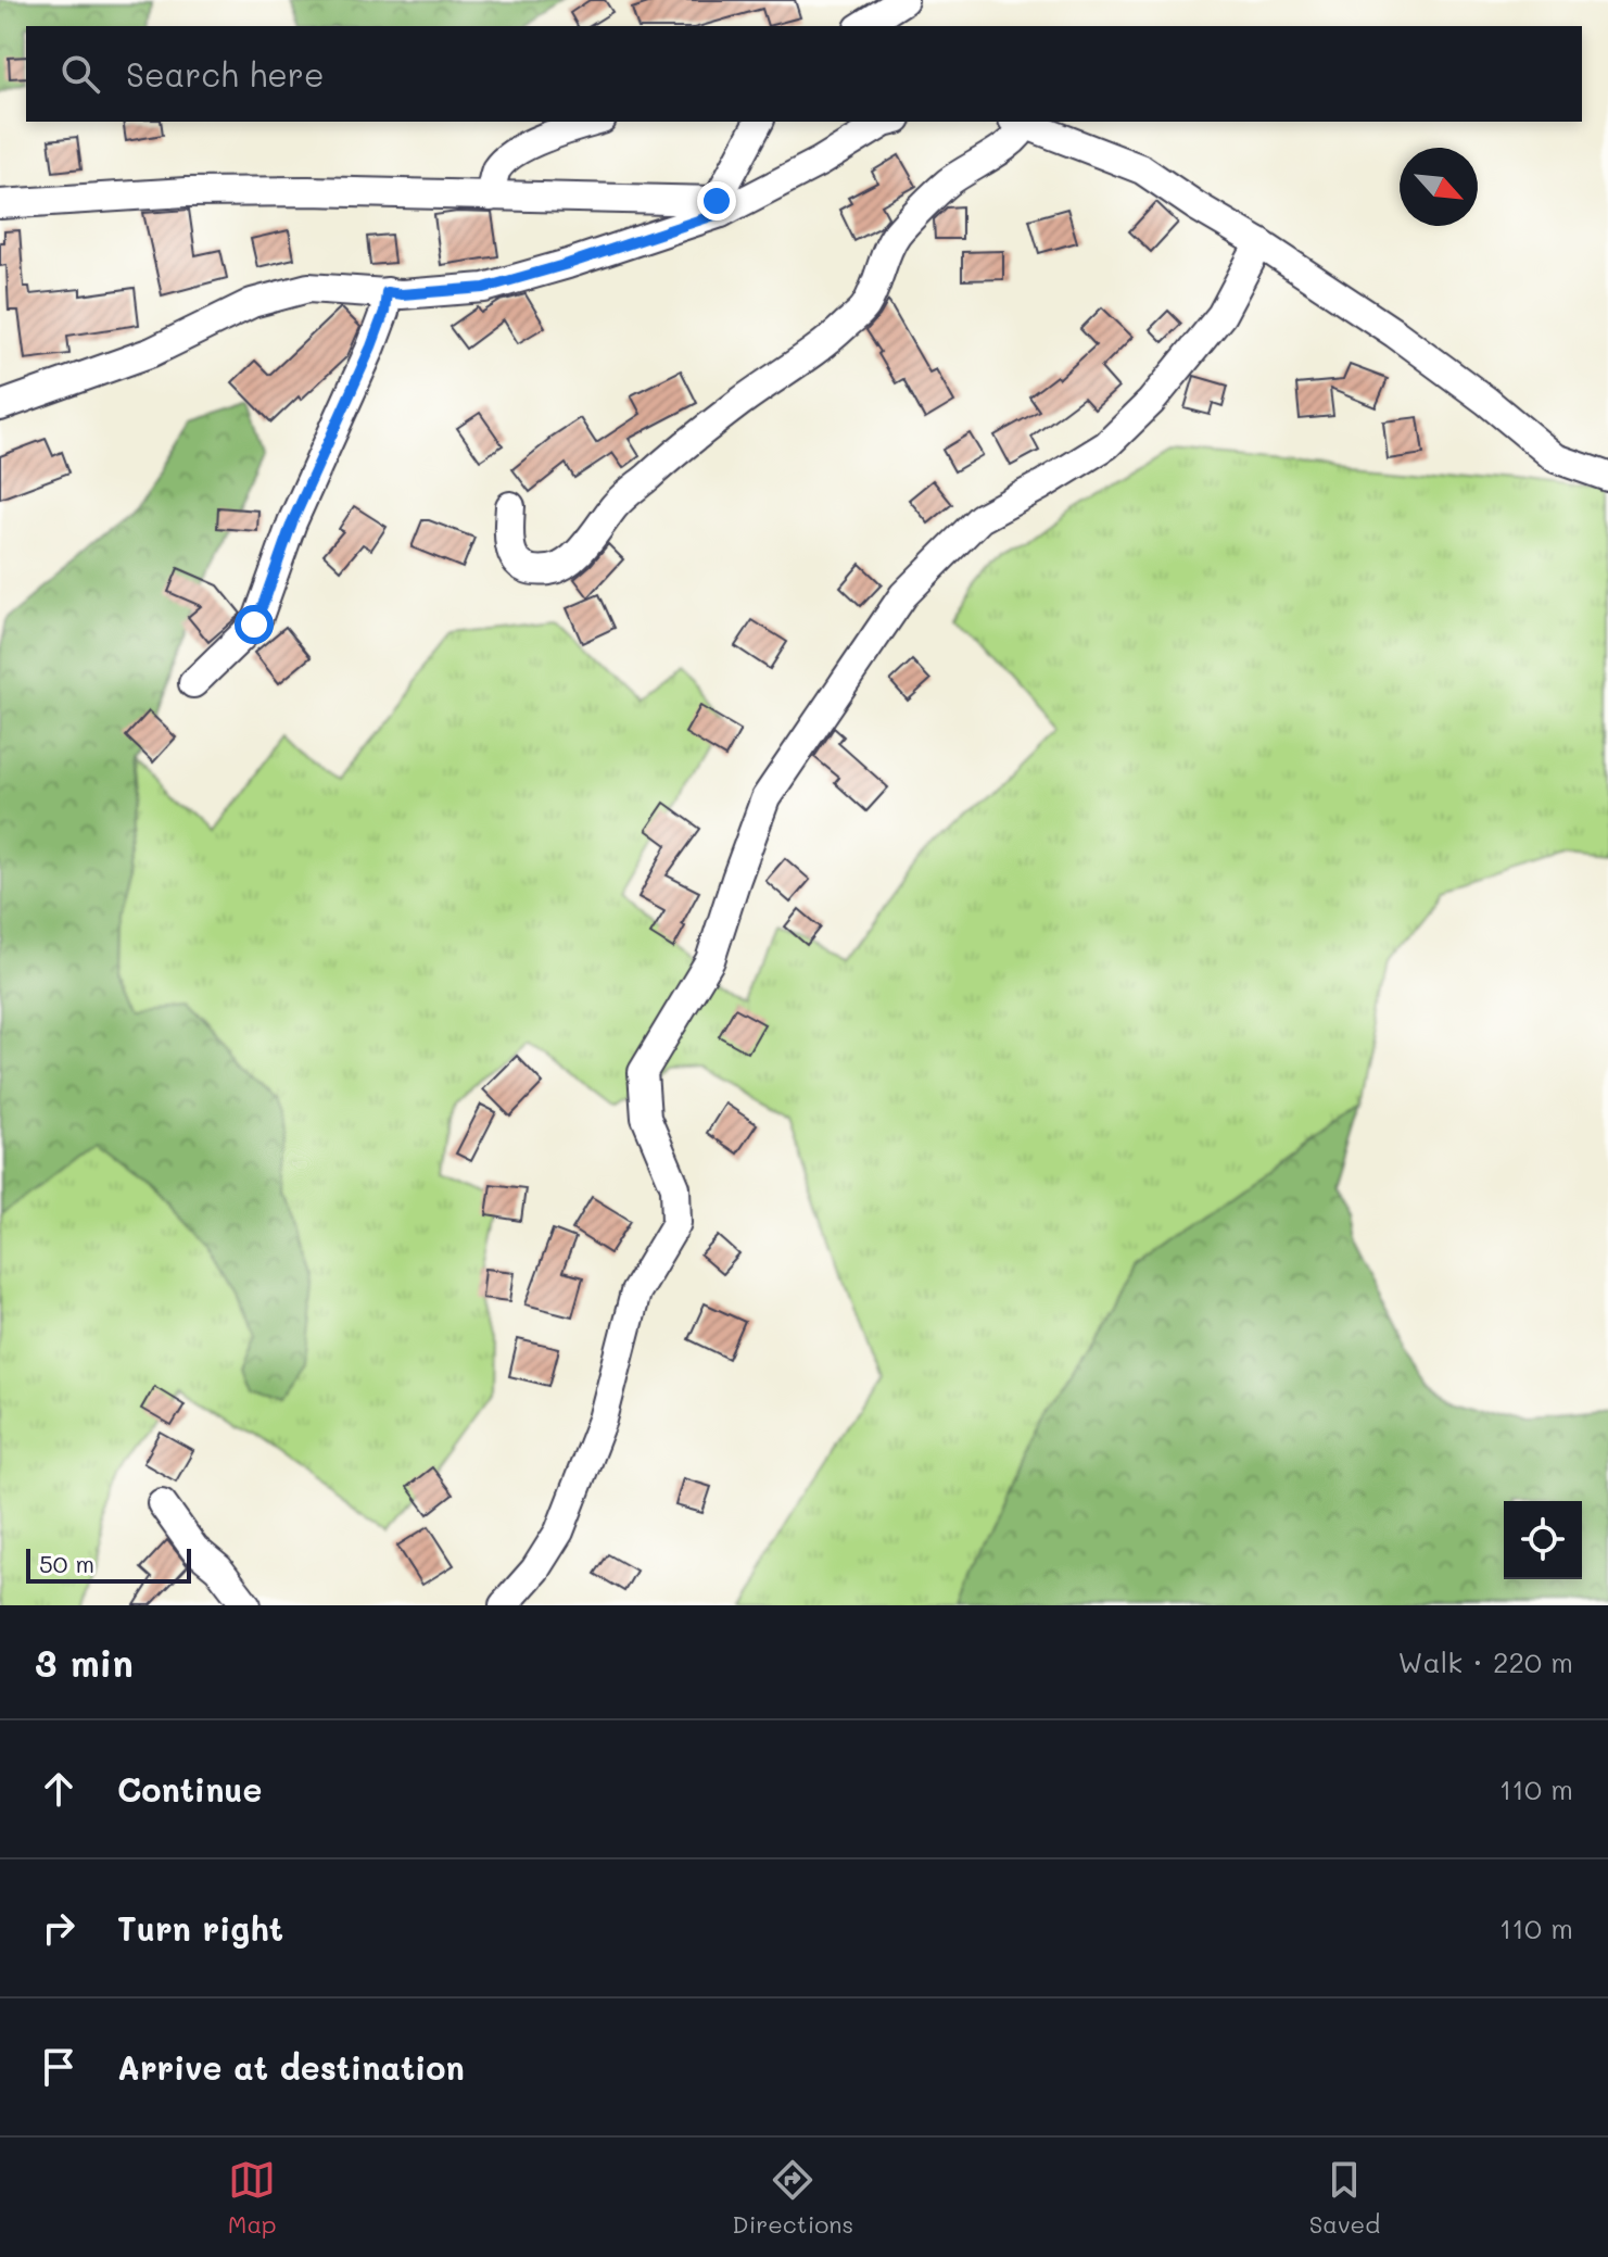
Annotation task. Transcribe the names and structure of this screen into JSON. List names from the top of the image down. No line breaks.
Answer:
{"scale_bar":"50 m","north":"bottom right","page":{"search":"Search here","scale":"50 m","heading":["3 min","Walk · 220 m"],"list":[["Continue","110 m"],["Turn right","110 m"],"Arrive at destination"],"nav":["Map","Directions","Saved"]}}
